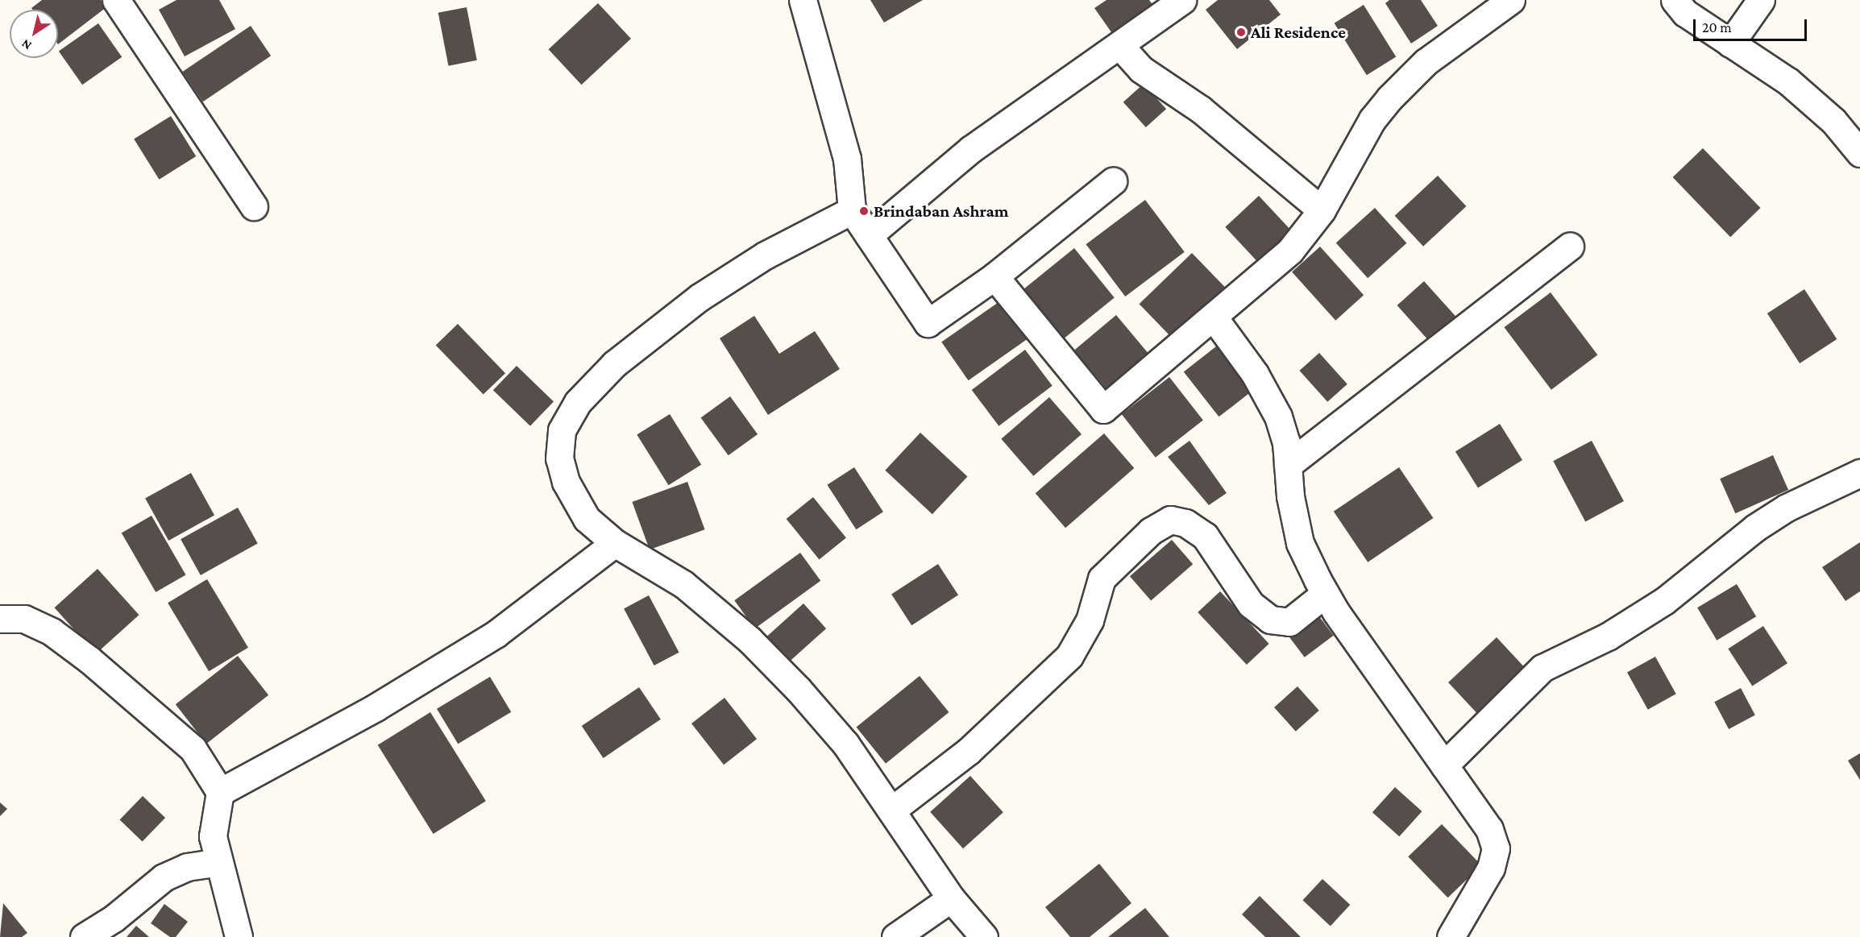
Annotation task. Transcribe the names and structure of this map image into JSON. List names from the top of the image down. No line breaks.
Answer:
{"places":["Ali Residence","Brindaban Ashram"],"scale_bar":"20 m","north":"bottom left"}
